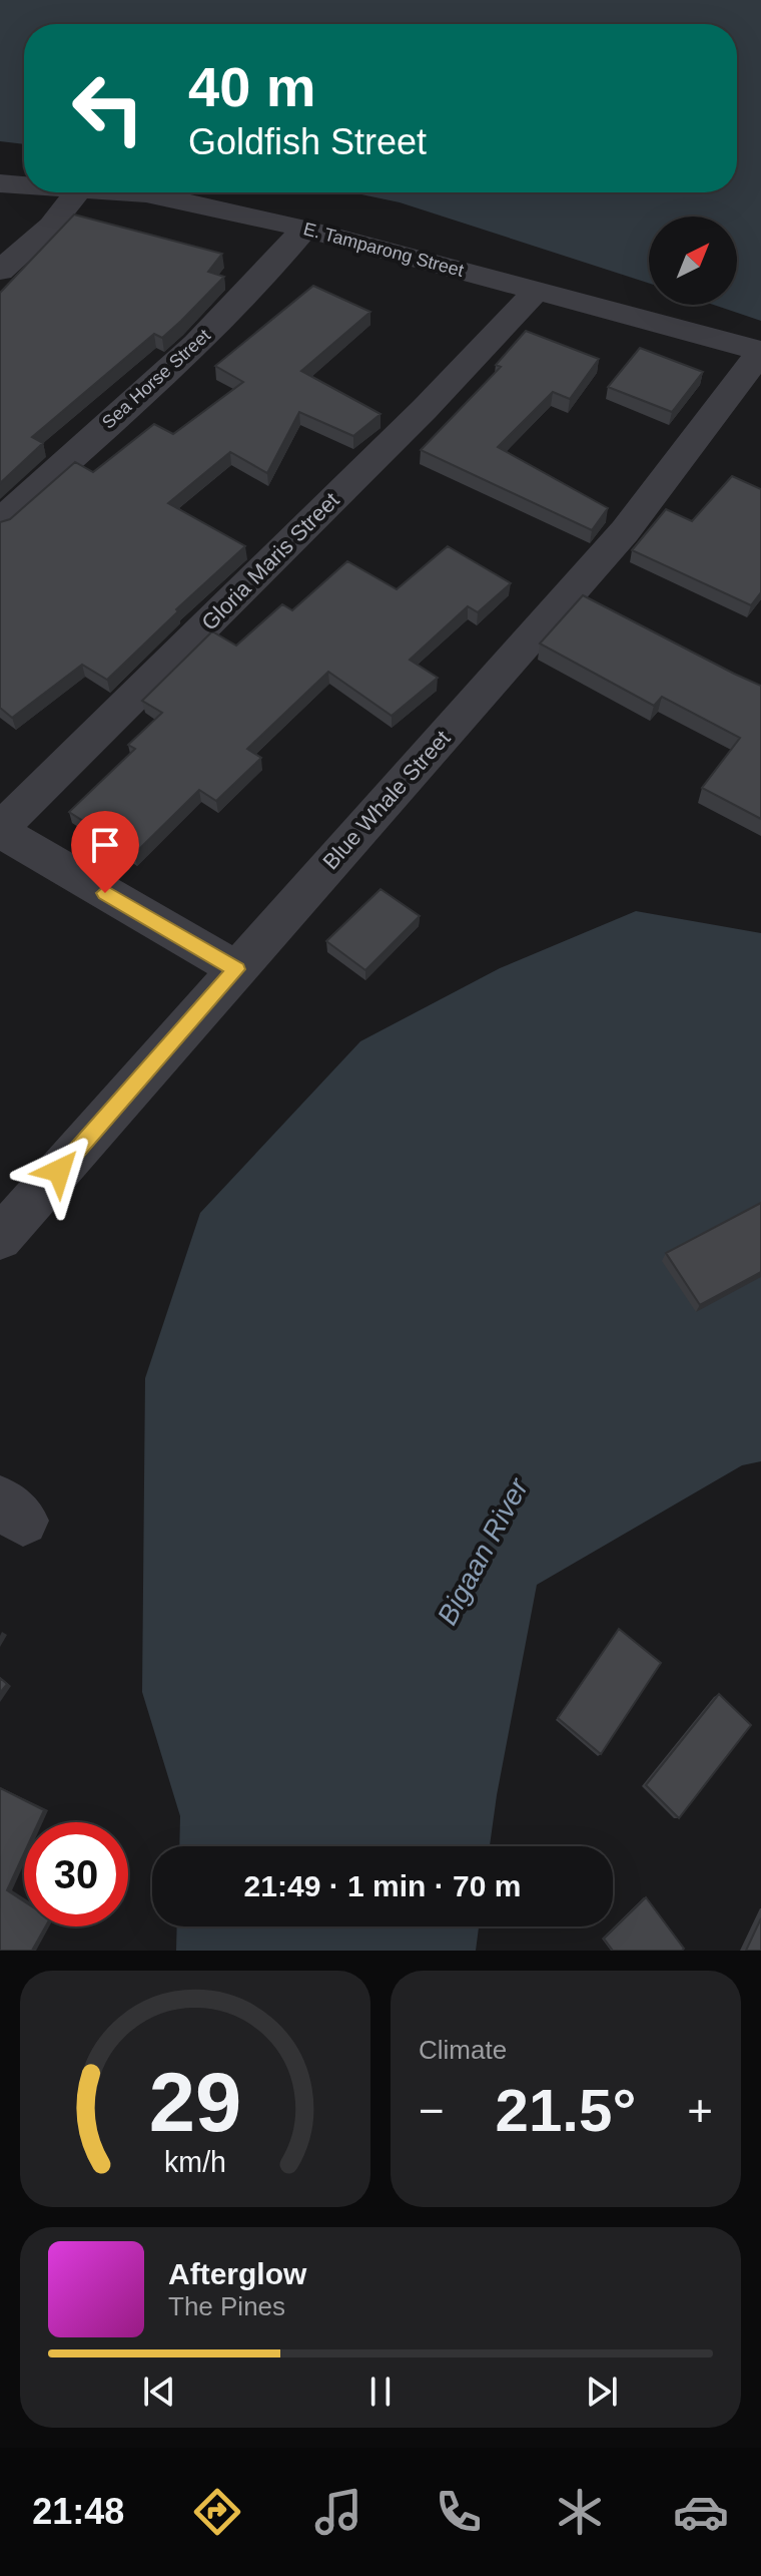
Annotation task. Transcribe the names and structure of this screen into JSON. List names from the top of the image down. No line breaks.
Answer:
{"streets":{"street":["E. Tamparong Street","Sea Horse Street","Gloria Maris Street","Blue Whale Street"]},"crossings":[["E. Tamparong Street","Sea Horse Street"],["E. Tamparong Street","Gloria Maris Street"],["E. Tamparong Street","Blue Whale Street"]],"water":["Bigaan River"],"north":"top right","page":{"turn":["40 m","Goldfish Street"],"limit":"30","trip":"21:49 · 1 min · 70 m","tile":"Climate","heat":["−","21.5°","+"],"song":["Afterglow","The Pines"],"tabs":"21:48","gauge":["29","km/h"]}}
